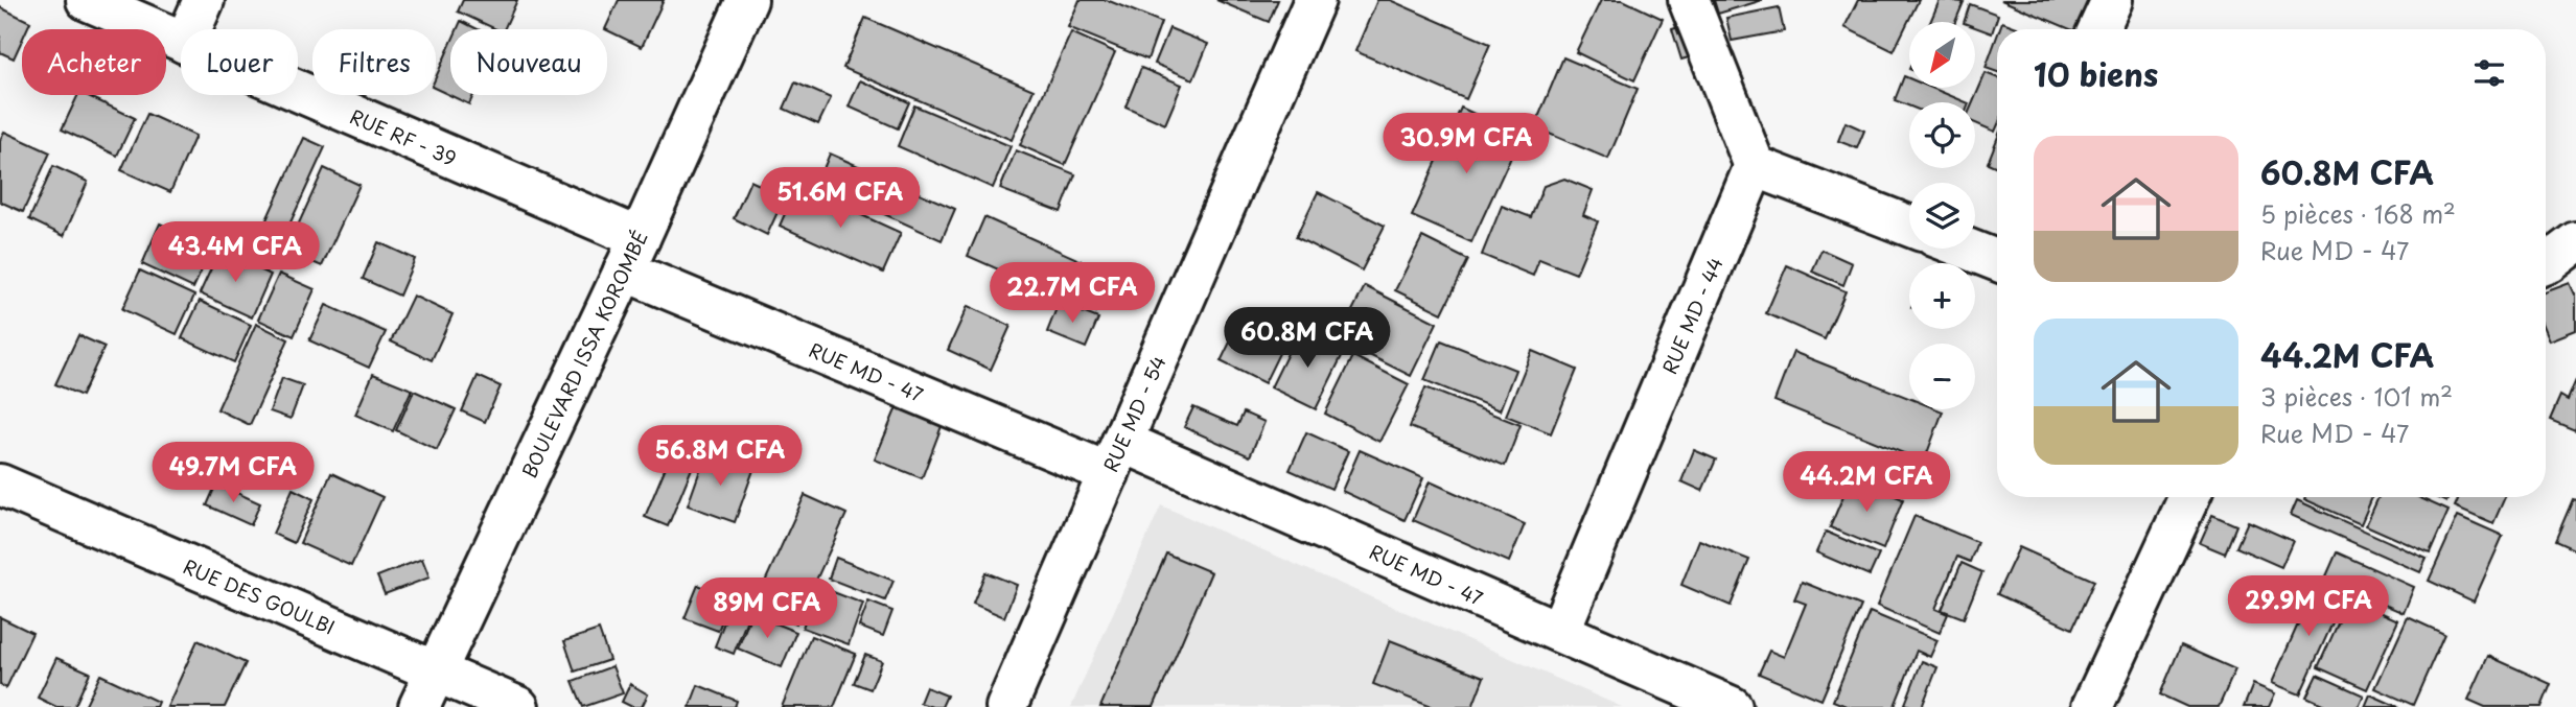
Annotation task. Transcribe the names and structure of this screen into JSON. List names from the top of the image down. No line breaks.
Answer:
{"streets":{"street":["RUE RF - 39","RUE MD - 44","BOULEVARD ISSA KOROMBÉ","RUE MD - 47","RUE MD - 54","RUE DES GOULBI"]},"crossings":[["RUE RF - 39","BOULEVARD ISSA KOROMBÉ"],["RUE RF - 39","RUE MD - 47"],["RUE MD - 44","RUE MD - 47"],["BOULEVARD ISSA KOROMBÉ","RUE MD - 47"],["BOULEVARD ISSA KOROMBÉ","RUE DES GOULBI"],["RUE MD - 47","RUE MD - 54"]],"north":"bottom left","page":{"map_buttons":["+","−"],"chip":["Acheter","Louer","Filtres","Nouveau"],"heading":"10 biens","price":["30.9M CFA","51.6M CFA","43.4M CFA","22.7M CFA","60.8M CFA","56.8M CFA","49.7M CFA","44.2M CFA","29.9M CFA","89M CFA"],"list":[{"name":"60.8M CFA","note":"5 pièces · 168 m² · Rue MD - 47"},{"name":"44.2M CFA","note":"3 pièces · 101 m² · Rue MD - 47"}]}}
